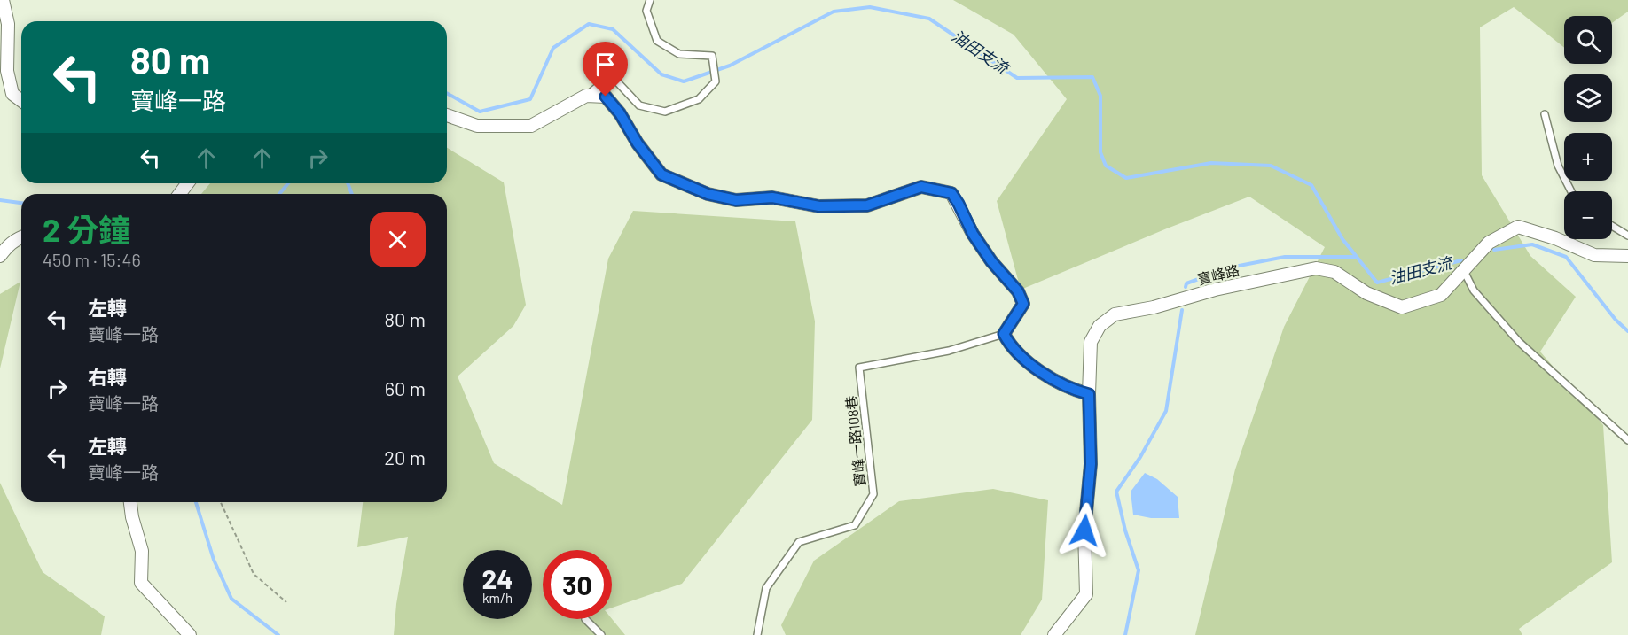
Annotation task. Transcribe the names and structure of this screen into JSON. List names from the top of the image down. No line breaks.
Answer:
{"streets":{"street":["寶峰路"],"lane":["寶峰一路108巷"]},"water":["油田支流"],"page":{"map_buttons":["+","−"],"turn":["80 m","寶峰一路"],"heading":["2 分鐘","450 m · 15:46"],"list":[{"name":"左轉","note":"寶峰一路","value":"80 m"},{"name":"右轉","note":"寶峰一路","value":"60 m"},{"name":"左轉","note":"寶峰一路","value":"20 m"}],"speed":"24 km/h","limit":"30"}}
